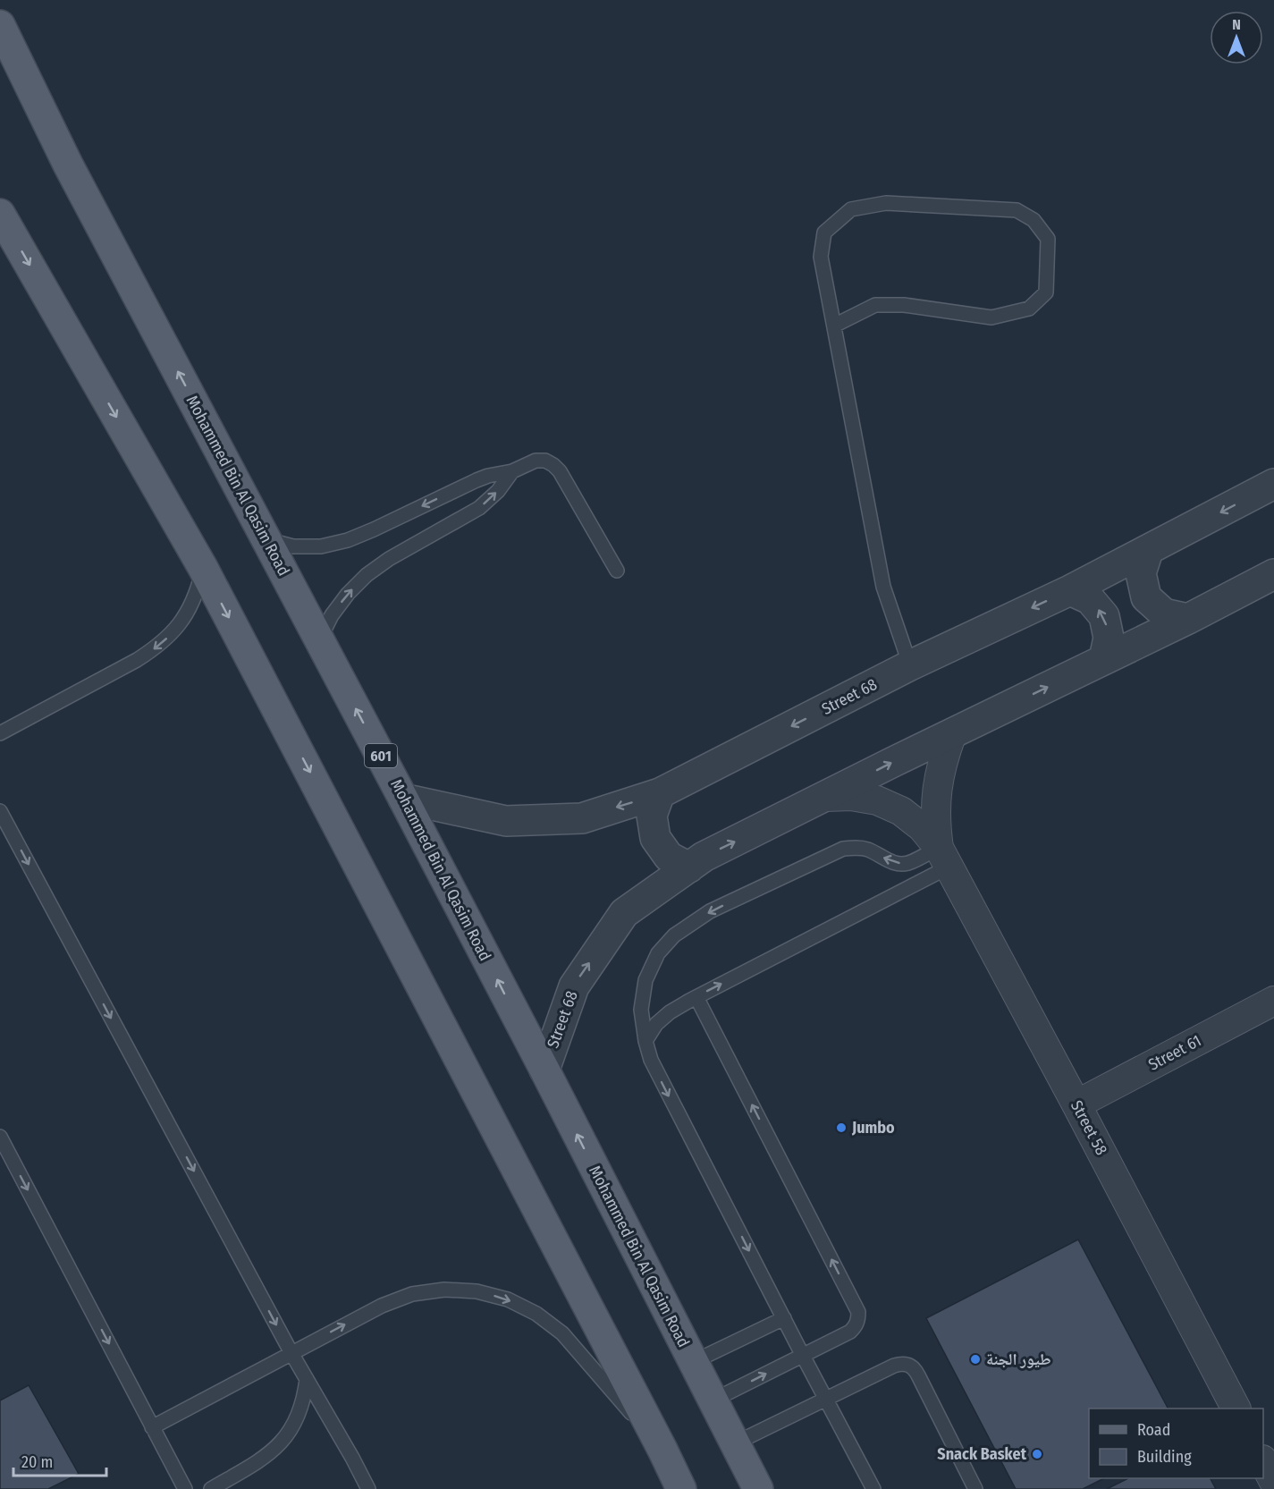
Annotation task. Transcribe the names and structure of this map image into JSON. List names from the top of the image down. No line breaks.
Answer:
{"streets":{"main road":["Mohammed Bin Al Qasim Road","601"],"street":["Street 68","Street 61","Street 58"]},"crossings":[["Mohammed Bin Al Qasim Road","Street 68"],["Street 68","Street 58"],["Street 61","Street 58"]],"places":["Jumbo","طيور الجنة","Snack Basket"],"legend":["Road","Building"],"scale_bar":"20 m","north":"top"}
